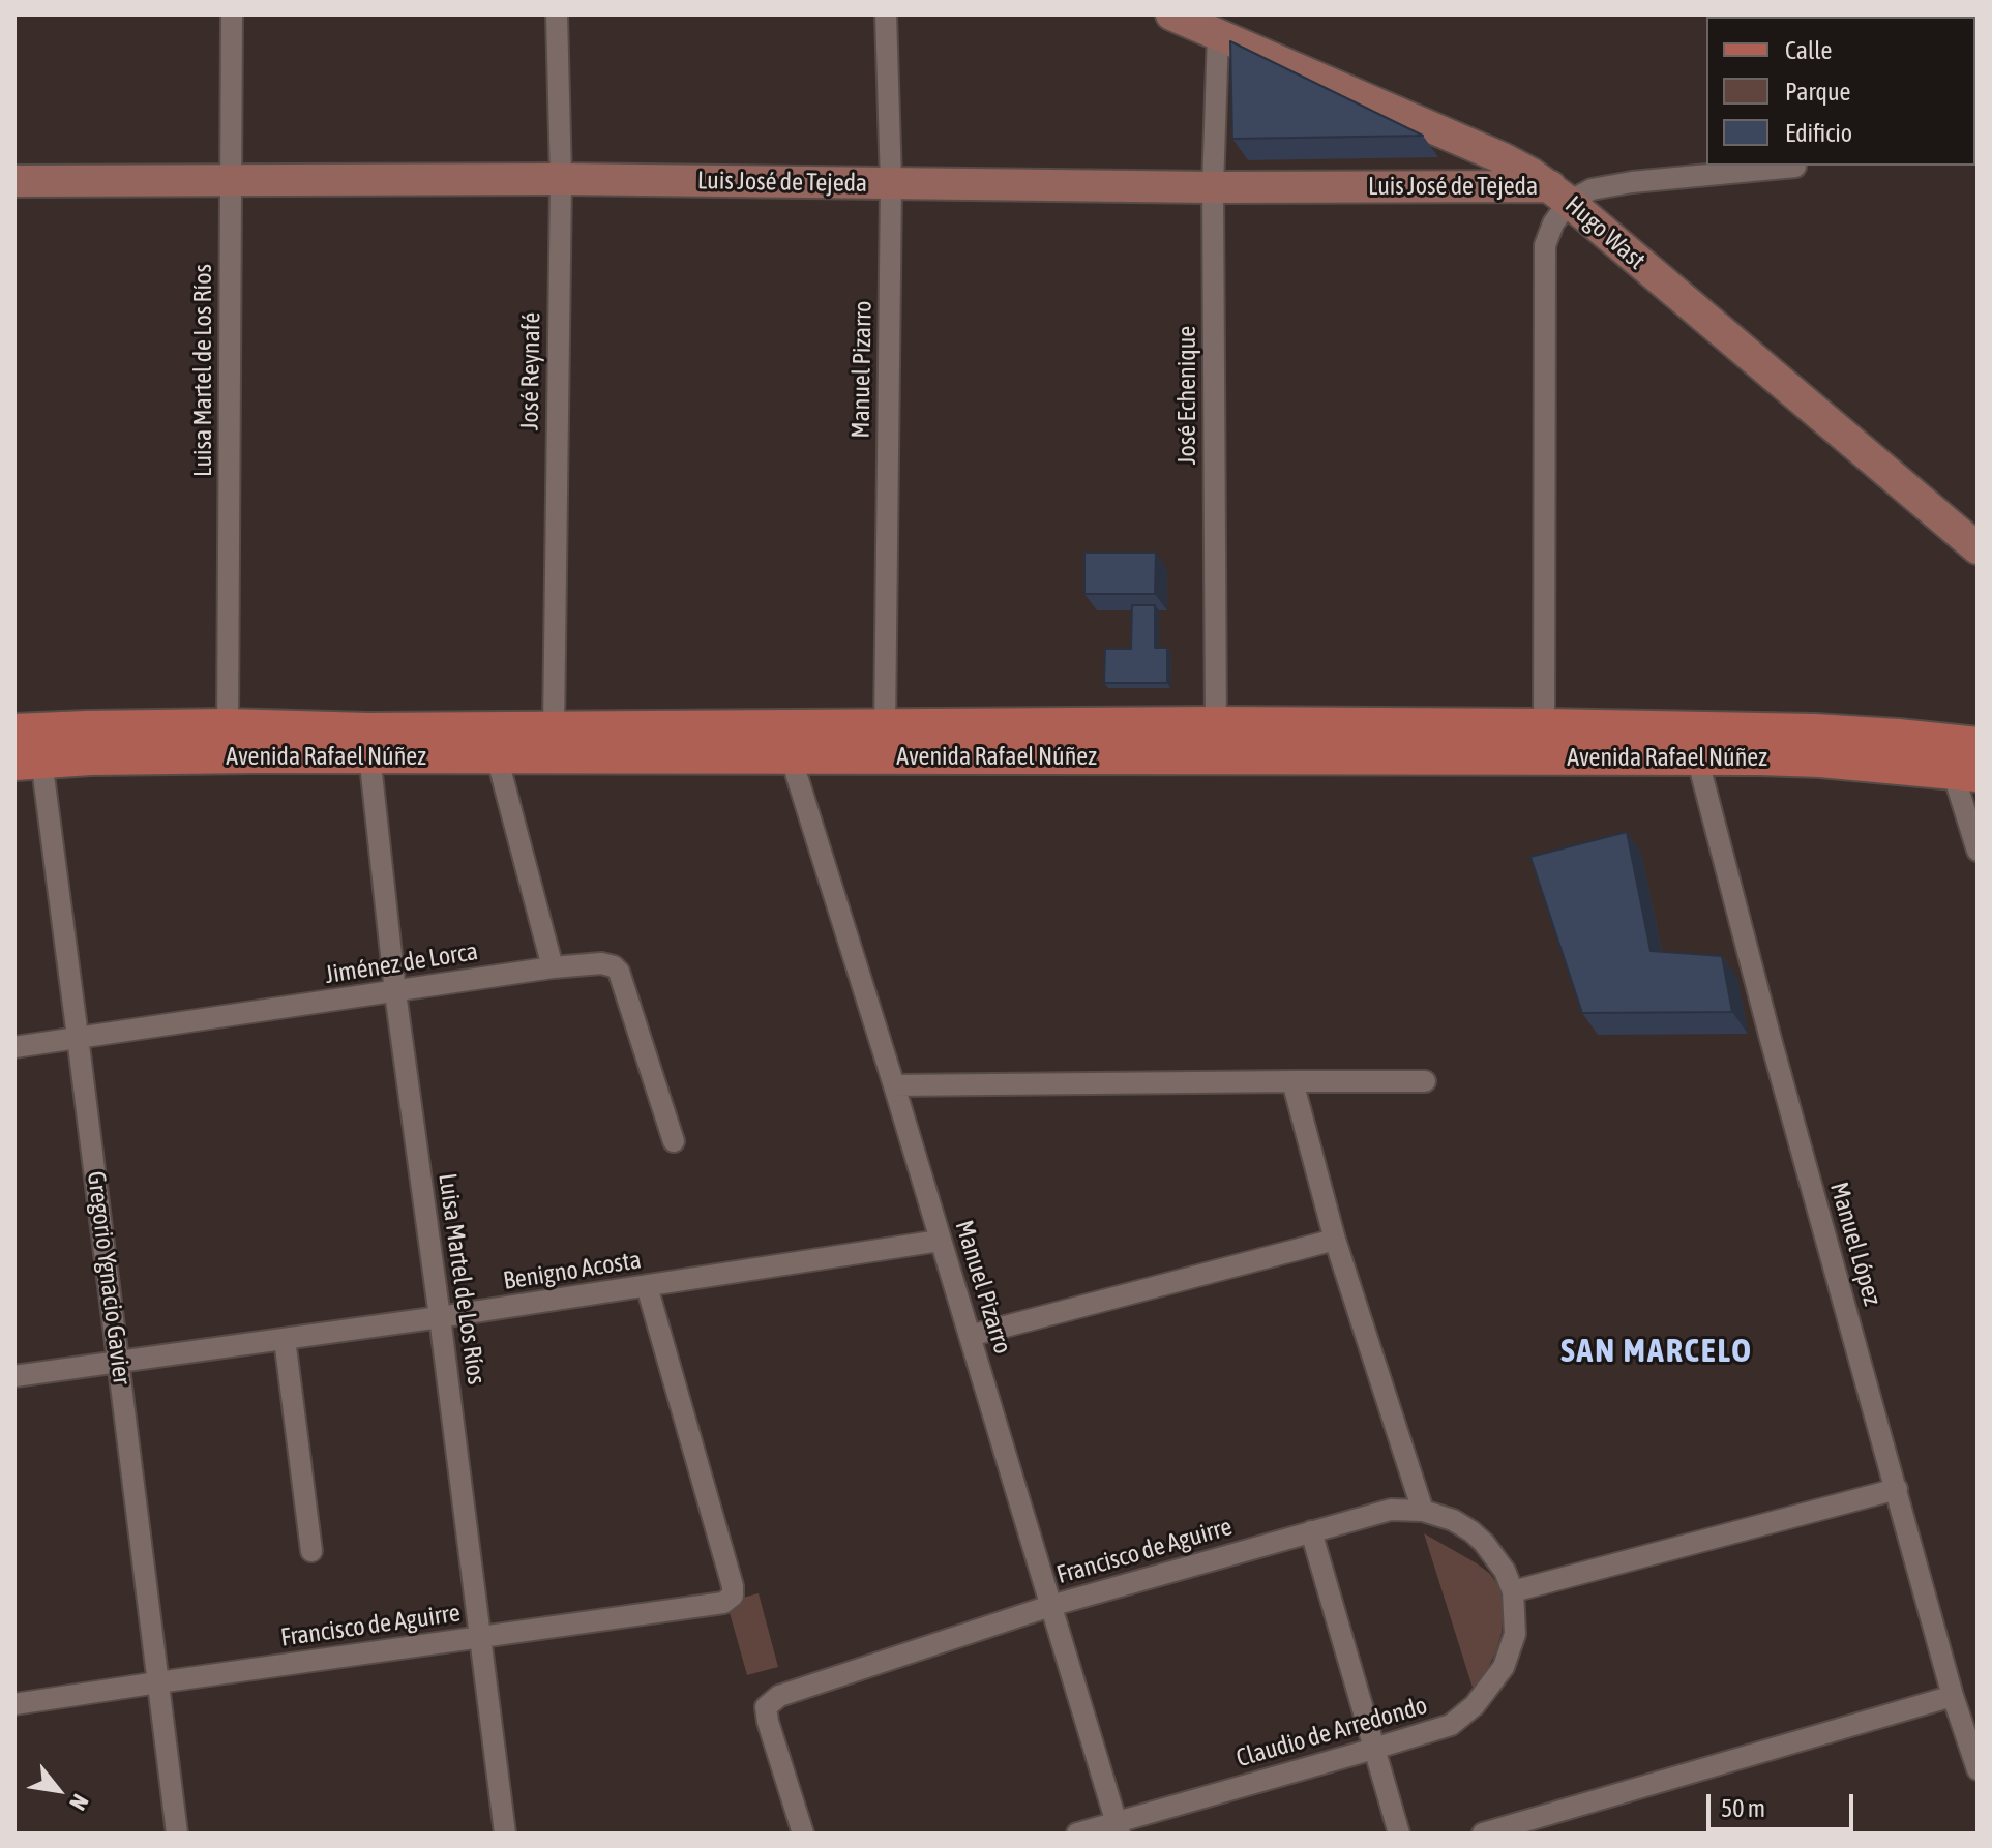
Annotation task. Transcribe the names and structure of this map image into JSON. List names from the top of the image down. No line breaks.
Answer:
{"streets":{"main road":["Luis José de Tejeda","Hugo Wast","Avenida Rafael Núñez"],"street":["Manuel Pizarro","Luisa Martel de Los Ríos","José Reynafé","José Echenique","Jiménez de Lorca","Manuel López","Benigno Acosta","Gregorio Ygnacio Gavier","Francisco de Aguirre","Claudio de Arredondo"]},"crossings":[["Luis José de Tejeda","Hugo Wast"],["Luis José de Tejeda","Manuel Pizarro"],["Luis José de Tejeda","Luisa Martel de Los Ríos"],["Luis José de Tejeda","José Reynafé"],["Luis José de Tejeda","José Echenique"],["Hugo Wast","José Echenique"],["Manuel Pizarro","Avenida Rafael Núñez"],["Manuel Pizarro","Benigno Acosta"],["Manuel Pizarro","Francisco de Aguirre"],["Manuel Pizarro","Claudio de Arredondo"],["Luisa Martel de Los Ríos","Avenida Rafael Núñez"],["Luisa Martel de Los Ríos","Jiménez de Lorca"],["Luisa Martel de Los Ríos","Benigno Acosta"],["Luisa Martel de Los Ríos","Francisco de Aguirre"],["José Reynafé","Avenida Rafael Núñez"],["José Echenique","Avenida Rafael Núñez"],["Avenida Rafael Núñez","Manuel López"],["Avenida Rafael Núñez","Gregorio Ygnacio Gavier"],["Jiménez de Lorca","Gregorio Ygnacio Gavier"],["Benigno Acosta","Gregorio Ygnacio Gavier"],["Benigno Acosta","Francisco de Aguirre"],["Gregorio Ygnacio Gavier","Francisco de Aguirre"],["Francisco de Aguirre","Claudio de Arredondo"]],"districts":["SAN MARCELO"],"legend":["Calle","Parque","Edificio"],"scale_bar":"50 m","north":"bottom right"}
